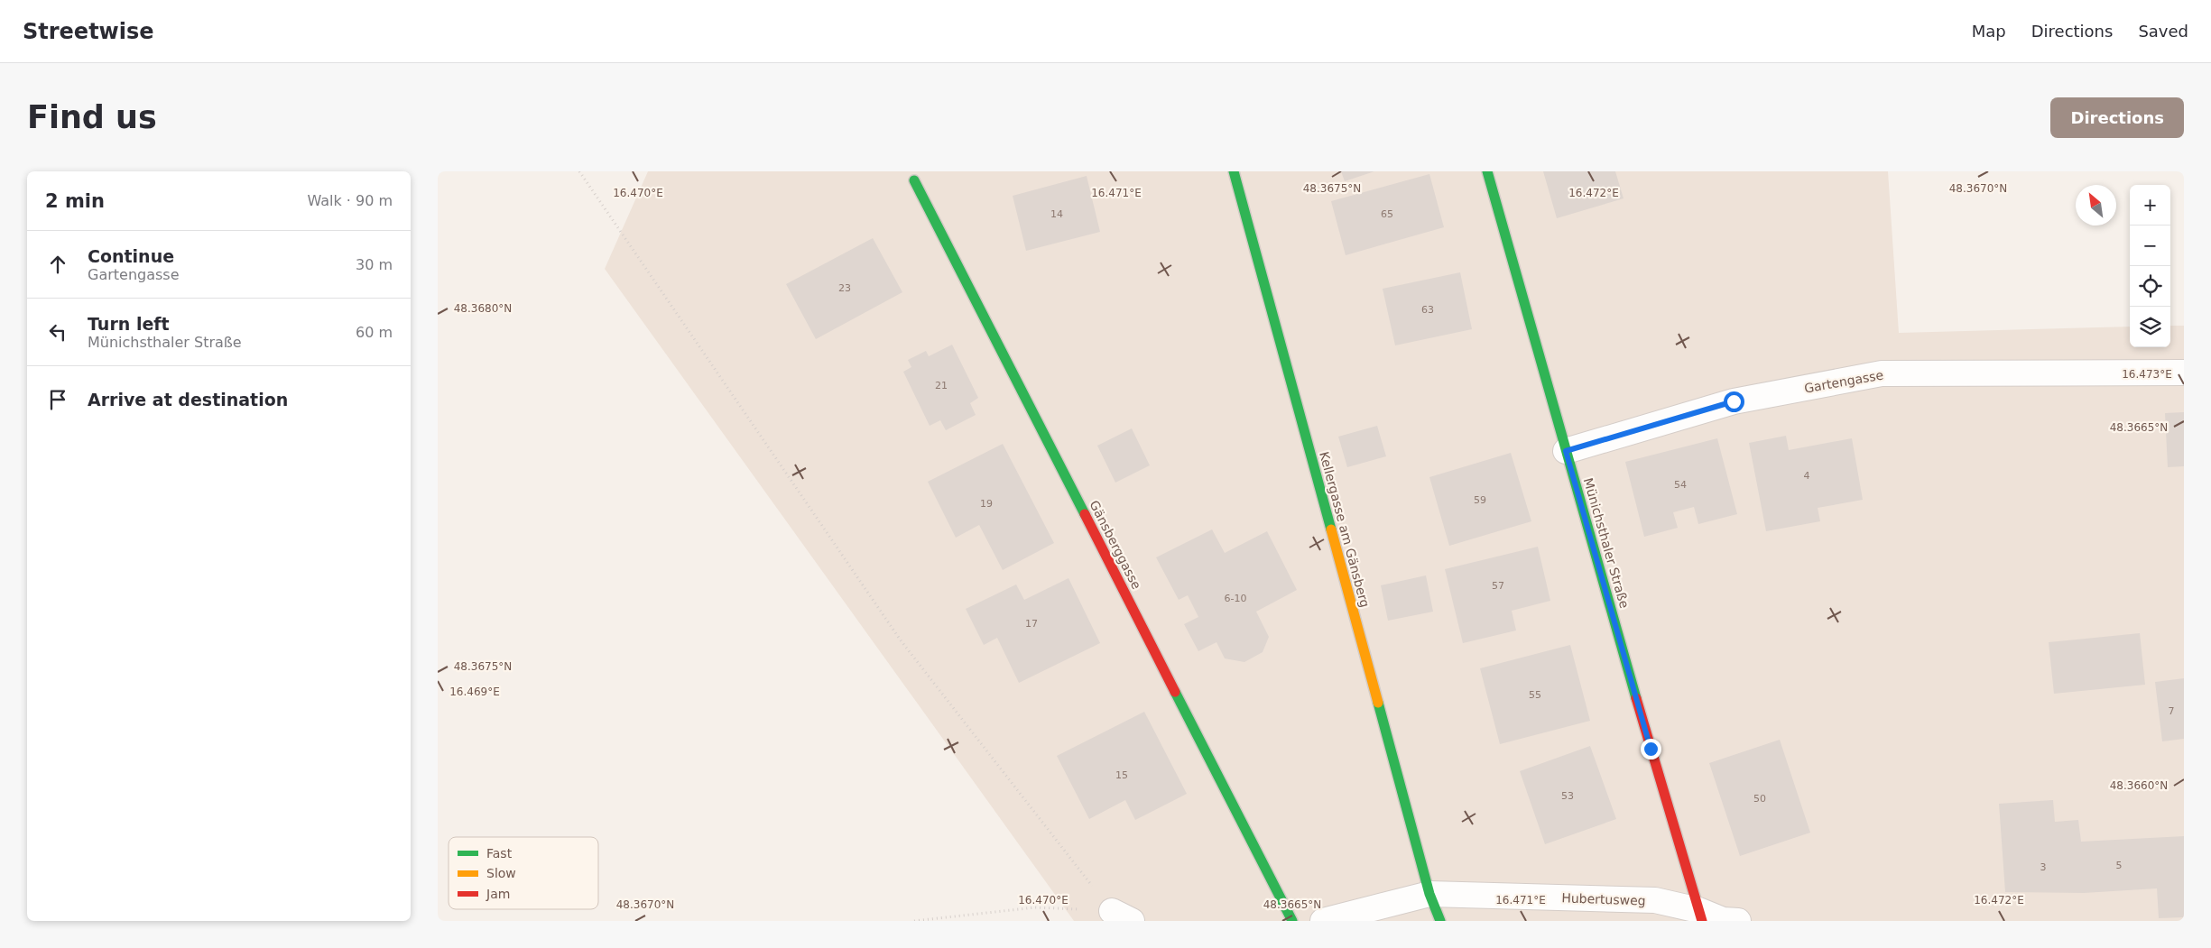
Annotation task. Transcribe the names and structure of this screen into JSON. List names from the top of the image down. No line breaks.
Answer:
{"streets":{"street":["Gartengasse","Kellergasse am Gänsberg","Münichsthaler Straße","Gänsberggasse","Hubertusweg"]},"crossings":[["Gartengasse","Münichsthaler Straße"],["Kellergasse am Gänsberg","Hubertusweg"],["Münichsthaler Straße","Hubertusweg"]],"house_numbers":["14","65","23","63","21","4","54","59","19","57","6-10","17","55","7","15","53","50","5","3"],"legend":["Fast","Slow","Jam"],"north":"top left","page":{"header":"Streetwise","nav":["Map","Directions","Saved"],"buttons":"Directions","title":"Find us","heading":["2 min","Walk · 90 m"],"map_buttons":["+","−"],"list":[["Continue","Gartengasse","30 m"],["Turn left","Münichsthaler Straße","60 m"],"Arrive at destination"]},"coordinates":["48.3675°N","48.3670°N","16.470°E","16.471°E","16.472°E","48.3680°N","16.473°E","48.3665°N","16.469°E","48.3660°N"]}
